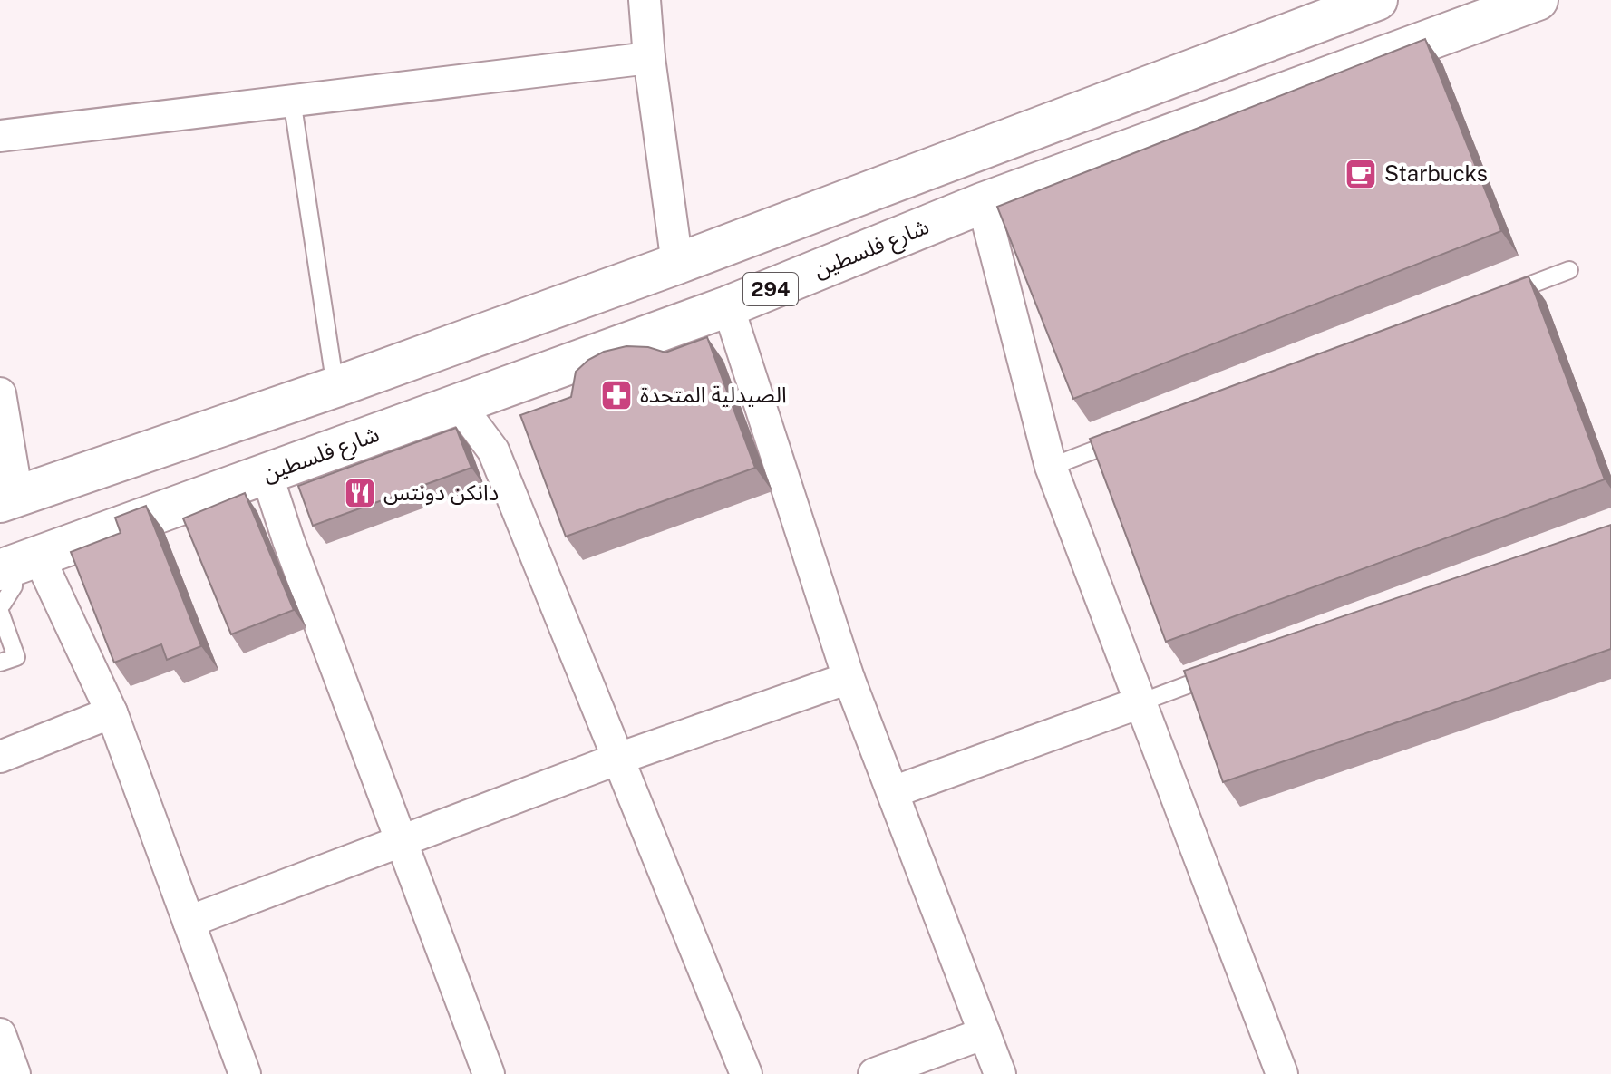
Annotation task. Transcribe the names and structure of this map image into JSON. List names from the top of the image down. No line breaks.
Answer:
{"streets":{"main road":["شارع فلسطين","294"]},"places":{"cafe":["Starbucks"],"pharmacy":["الصيدلية المتحدة"],"restaurant":["دانكن دونتس"]}}
